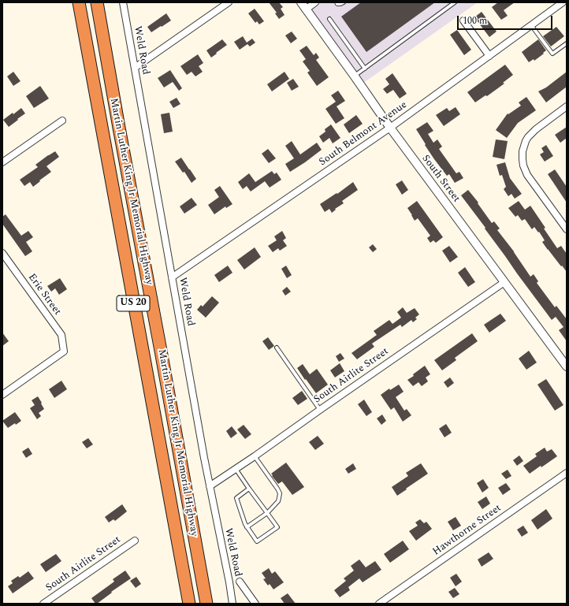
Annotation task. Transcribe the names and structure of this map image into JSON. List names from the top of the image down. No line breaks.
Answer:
{"streets":{"highway":["Martin Luther King Jr Memorial Highway","US 20"],"street":["Weld Road","South Belmont Avenue","South Street","Erie Street","South Airlite Street","Hawthorne Street"]},"crossings":[["Weld Road","South Belmont Avenue"],["Weld Road","South Airlite Street"],["South Belmont Avenue","South Street"],["South Street","South Airlite Street"]],"scale_bar":"100 m"}
